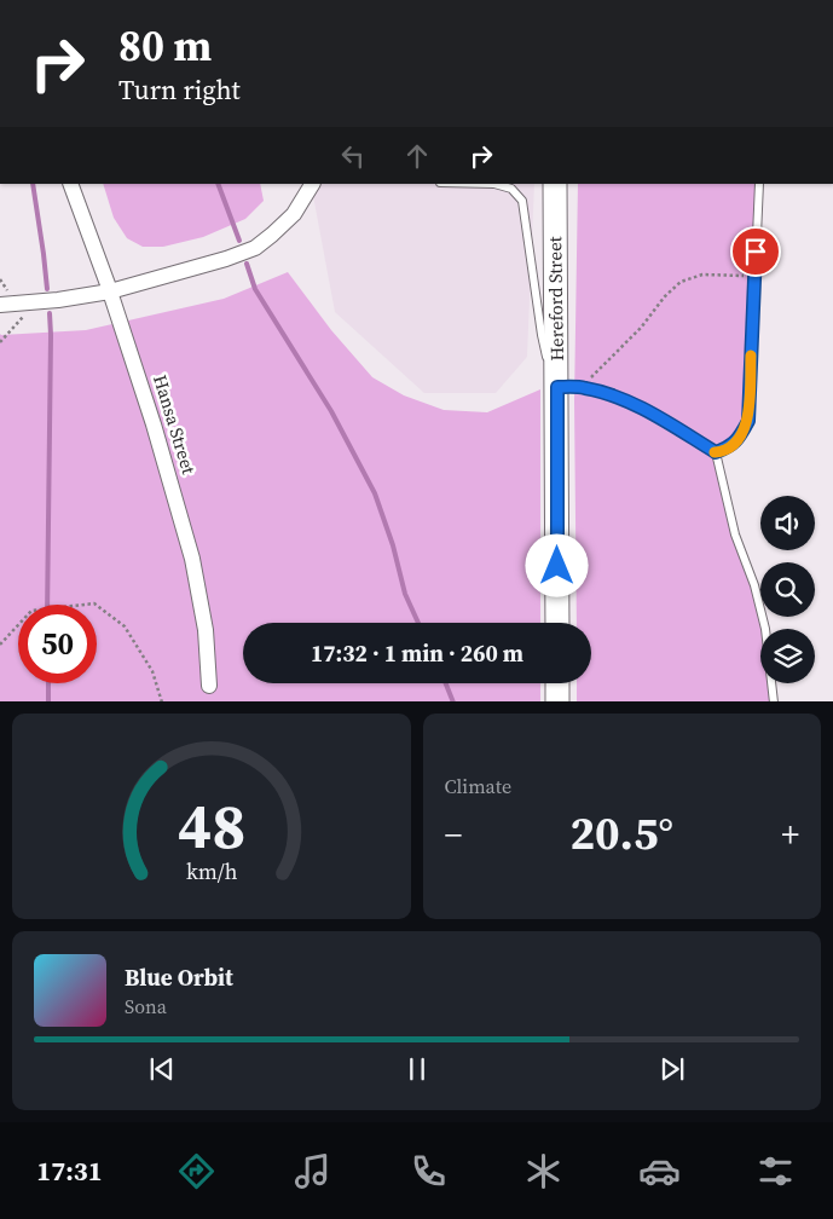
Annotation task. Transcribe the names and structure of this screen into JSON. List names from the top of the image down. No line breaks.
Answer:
{"streets":{"main road":["Hereford Street"],"street":["Hansa Street"]},"page":{"turn":["80 m","Turn right"],"limit":"50","trip":"17:32 · 1 min · 260 m","tile":"Climate","heat":["−","20.5°","+"],"song":["Blue Orbit","Sona"],"tabs":"17:31","gauge":["48","km/h"]}}
